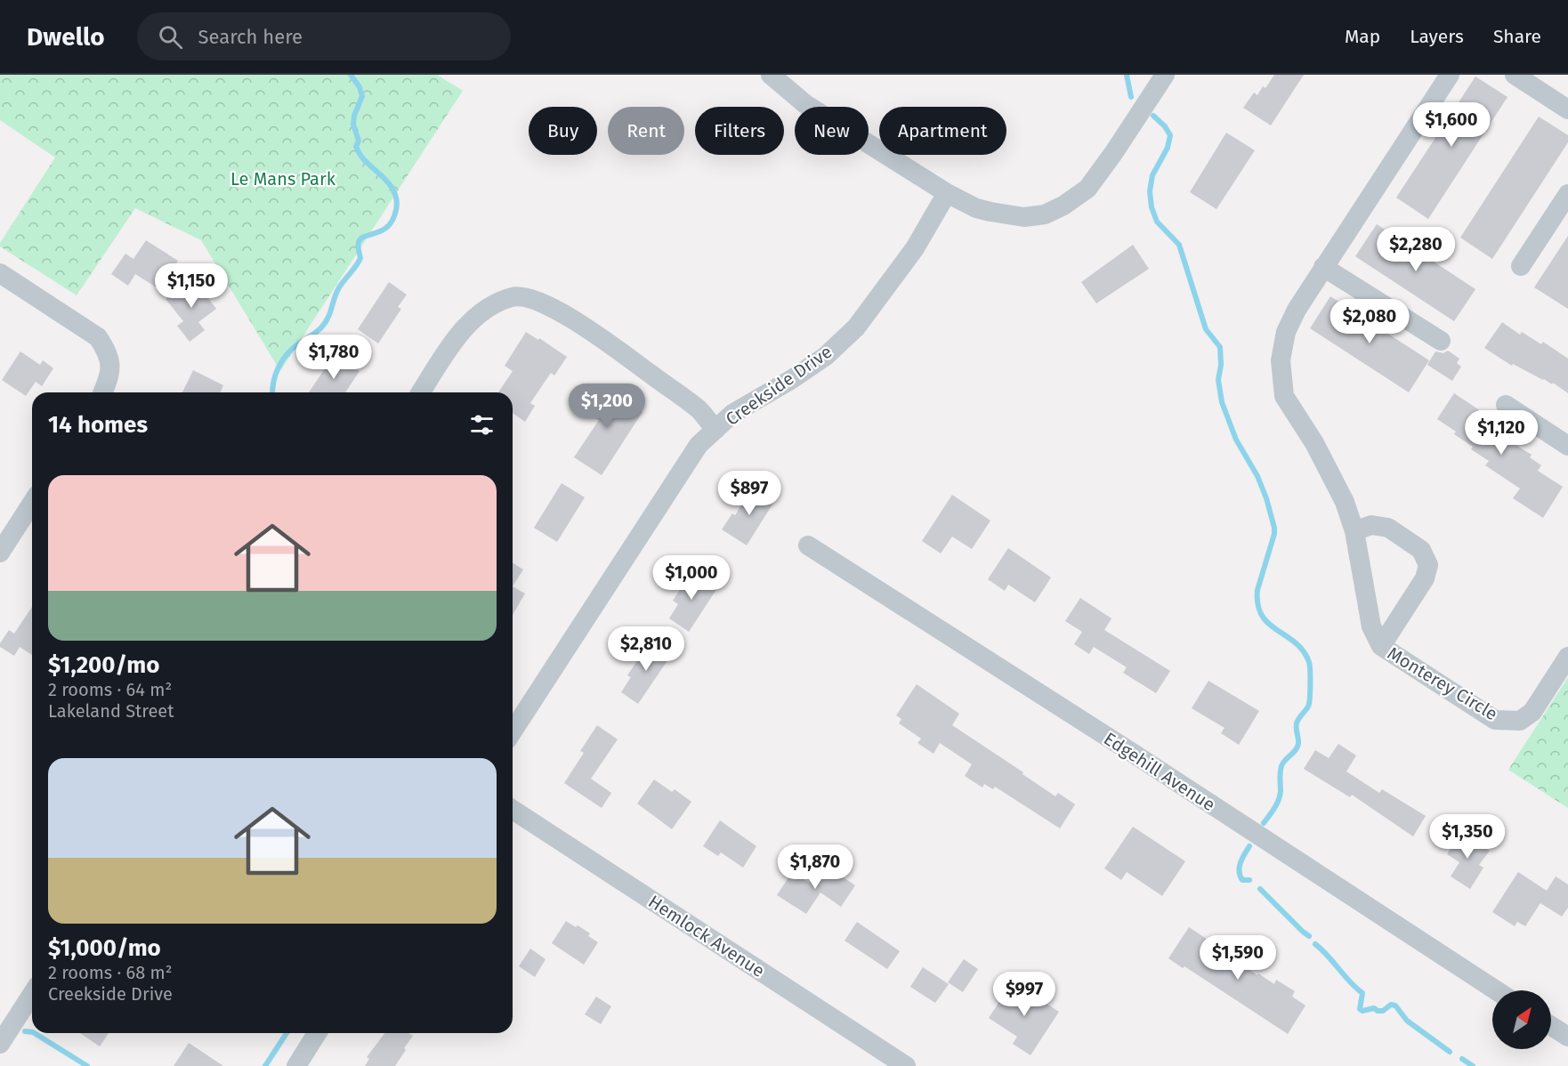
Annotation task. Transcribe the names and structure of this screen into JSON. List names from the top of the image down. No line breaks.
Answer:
{"streets":{"street":["Creekside Drive","Monterey Circle","Edgehill Avenue","Hemlock Avenue"]},"parks":["Le Mans Park"],"north":"top right","page":{"header":"Dwello","search":"Search here","nav":["Map","Layers","Share"],"price":["$1,600","$2,280","$1,150","$2,080","$1,780","$1,200","$1,120","$897","$1,000","$2,810","$1,350","$1,870","$1,590","$997"],"chip":["Buy","Rent","Filters","New","Apartment"],"heading":"14 homes","list":[{"name":"$1,200/mo","note":"2 rooms · 64 m² · Lakeland Street"},{"name":"$1,000/mo","note":"2 rooms · 68 m² · Creekside Drive"}]}}
